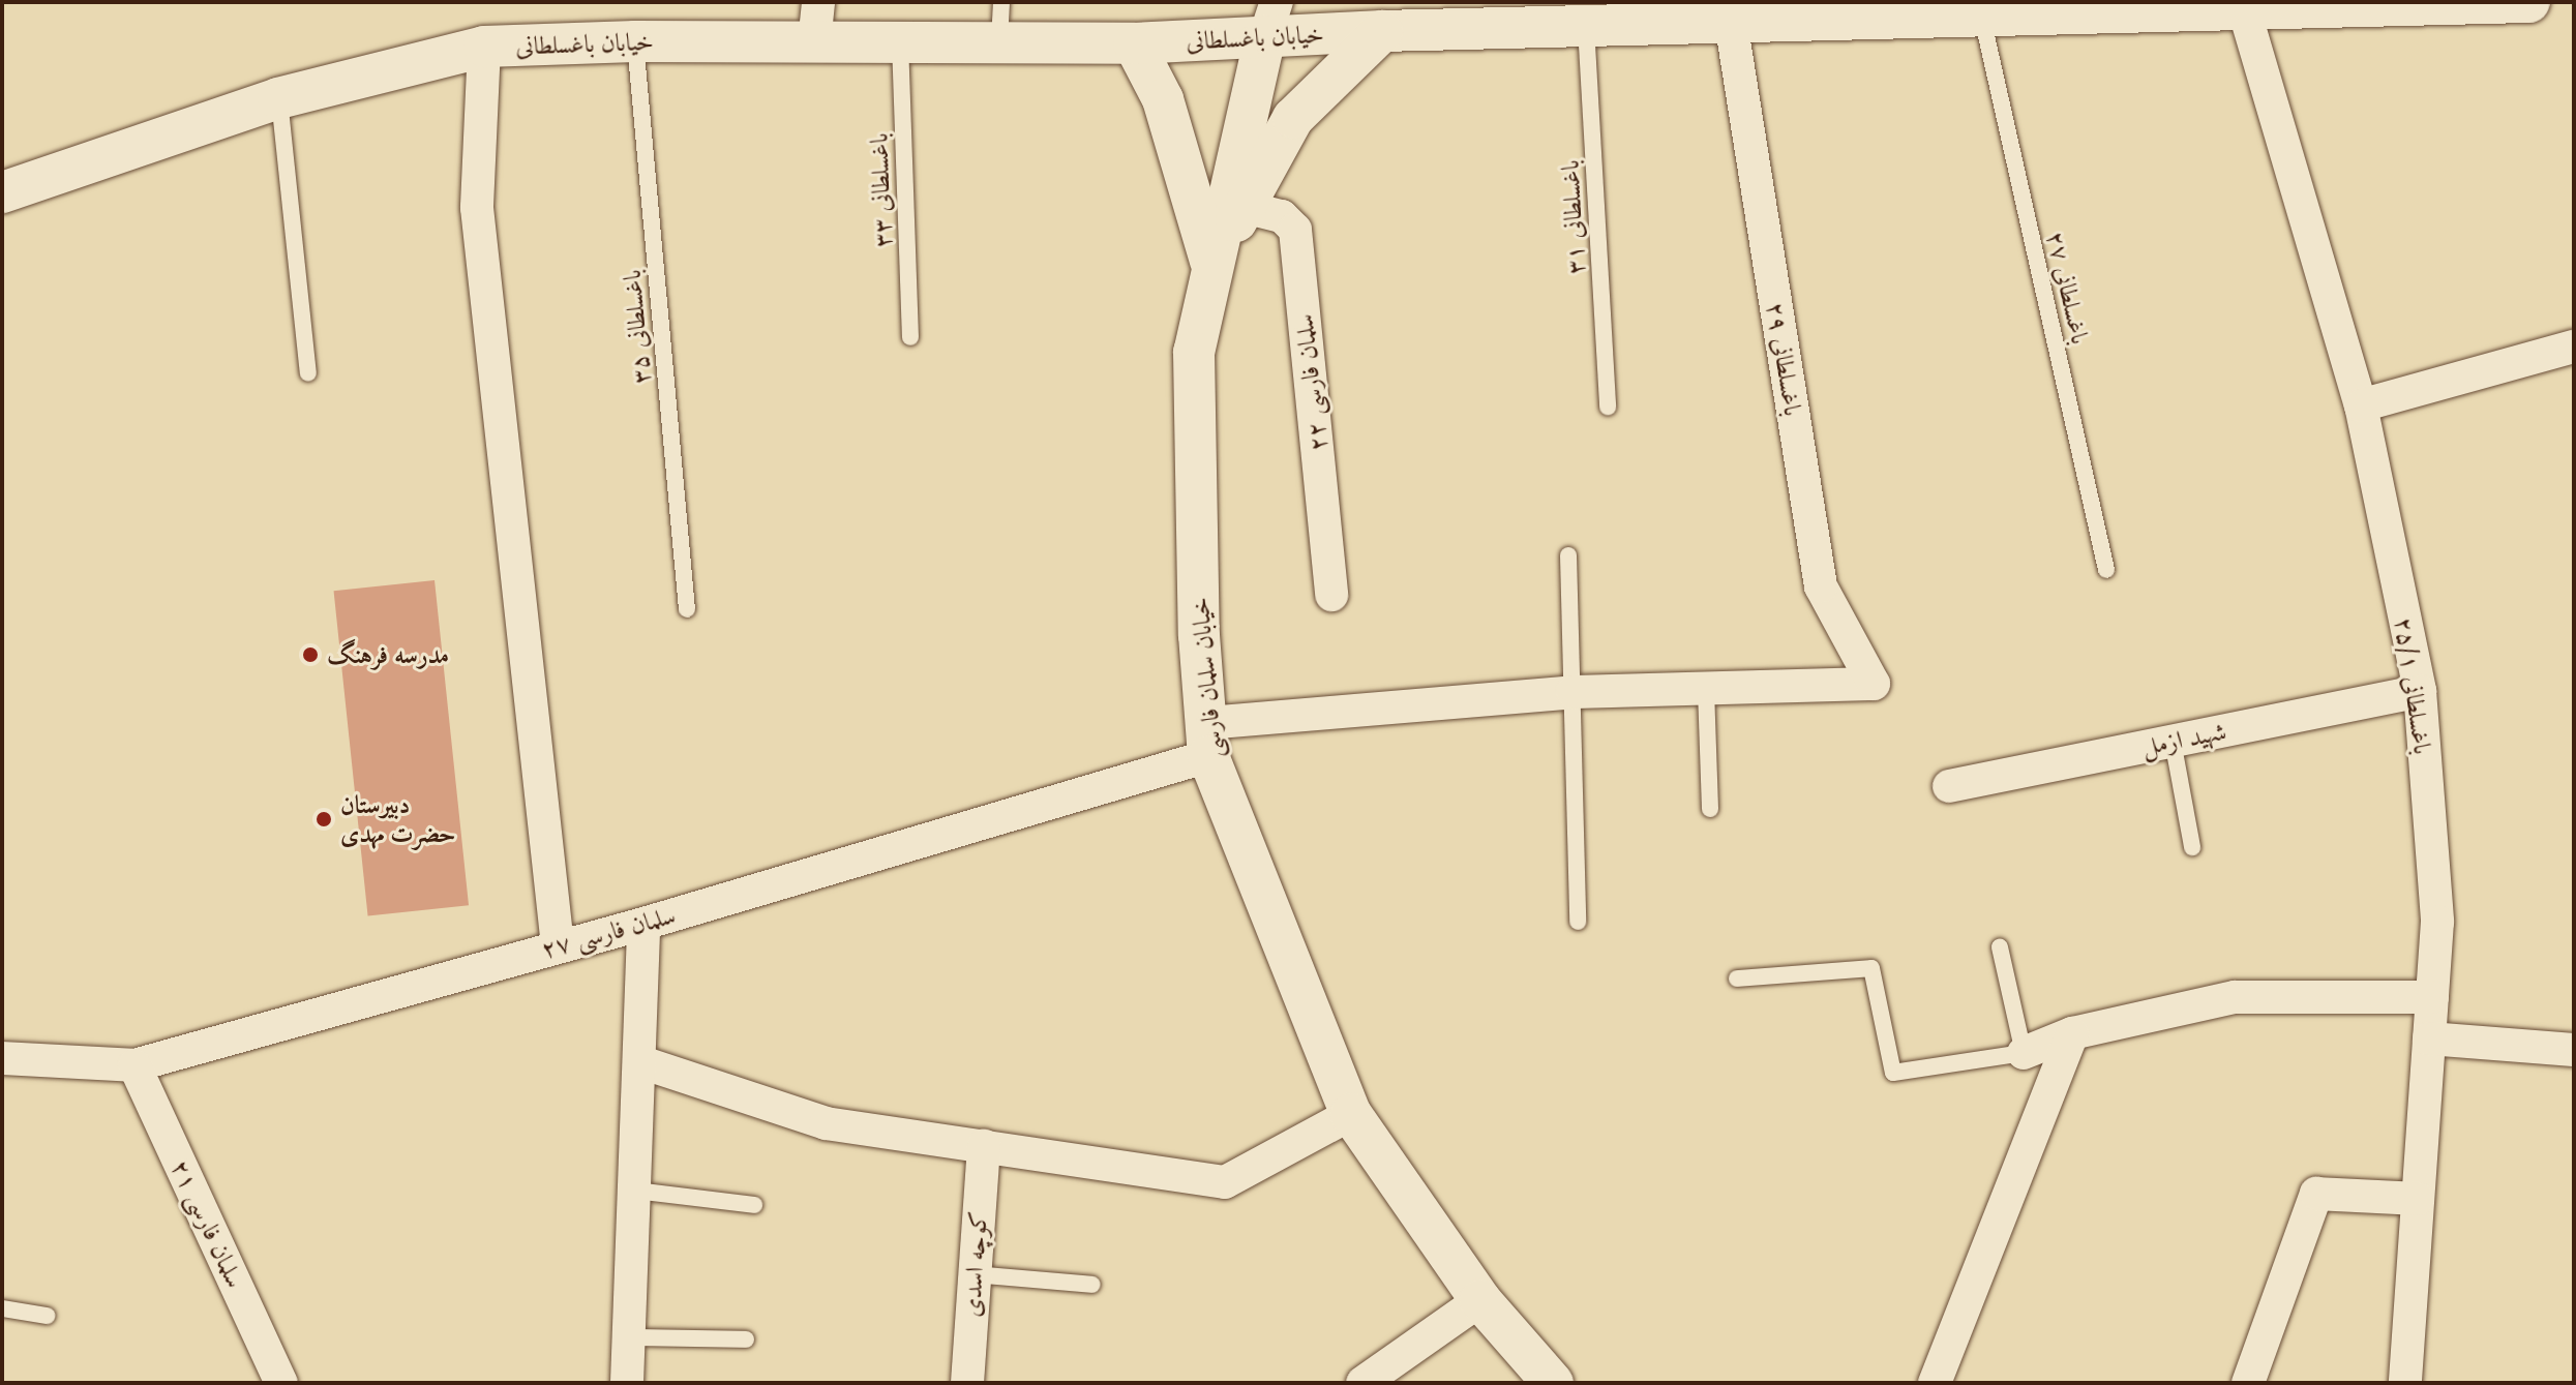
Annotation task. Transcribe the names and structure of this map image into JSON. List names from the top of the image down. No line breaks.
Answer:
{"streets":{"street":["خیابان باغسلطانی","باغسلطانی ۲۹","سلمان فارسی ۲۲","خیابان سلمان فارسی","باغسلطانی ۲۵/۱","شهید ازمل","سلمان فارسی ۲۷","سلمان فارسی ۲۱","کوچه اسدی"],"lane":["باغسلطانی ۳۳","باغسلطانی ۳۱","باغسلطانی ۲۷","باغسلطانی ۳۵"]},"crossings":[["خیابان باغسلطانی","باغسلطانی ۳۳"],["خیابان باغسلطانی","باغسلطانی ۳۱"],["خیابان باغسلطانی","باغسلطانی ۲۷"],["خیابان باغسلطانی","باغسلطانی ۳۵"],["خیابان باغسلطانی","باغسلطانی ۲۹"],["خیابان باغسلطانی","خیابان سلمان فارسی"],["خیابان باغسلطانی","باغسلطانی ۲۵/۱"],["باغسلطانی ۲۹","سلمان فارسی ۲۷"],["خیابان سلمان فارسی","سلمان فارسی ۲۷"],["باغسلطانی ۲۵/۱","شهید ازمل"],["سلمان فارسی ۲۷","سلمان فارسی ۲۱"]],"places":["مدرسه فرهنگ","دبیرستان حضرت مهدی"]}
